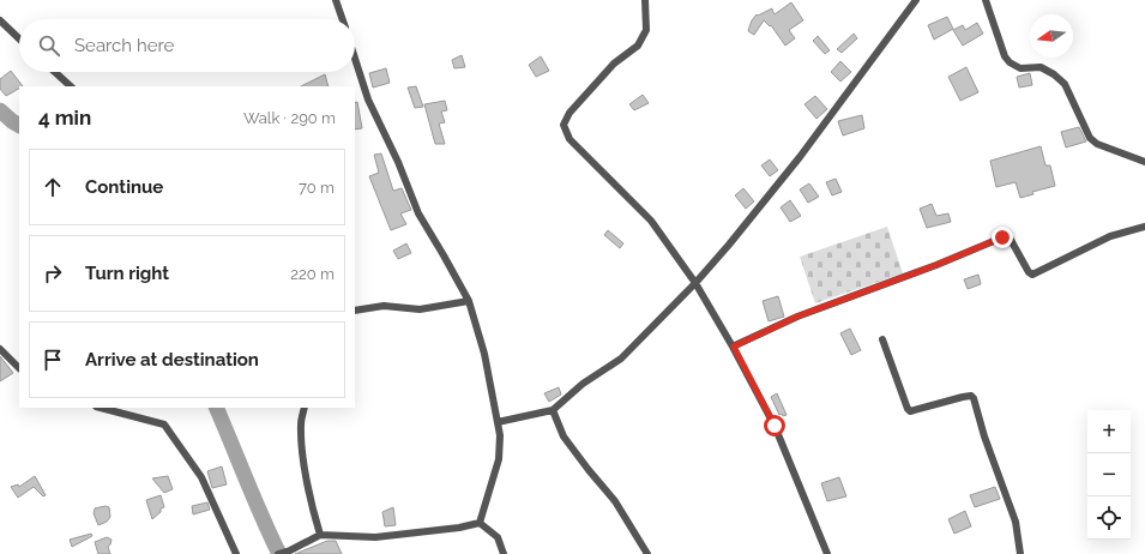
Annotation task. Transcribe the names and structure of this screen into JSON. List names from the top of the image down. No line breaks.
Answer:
{"north":"left","page":{"search":"Search here","heading":["4 min","Walk · 290 m"],"list":[["Continue","70 m"],["Turn right","220 m"],"Arrive at destination"],"map_buttons":["+","−"]}}
